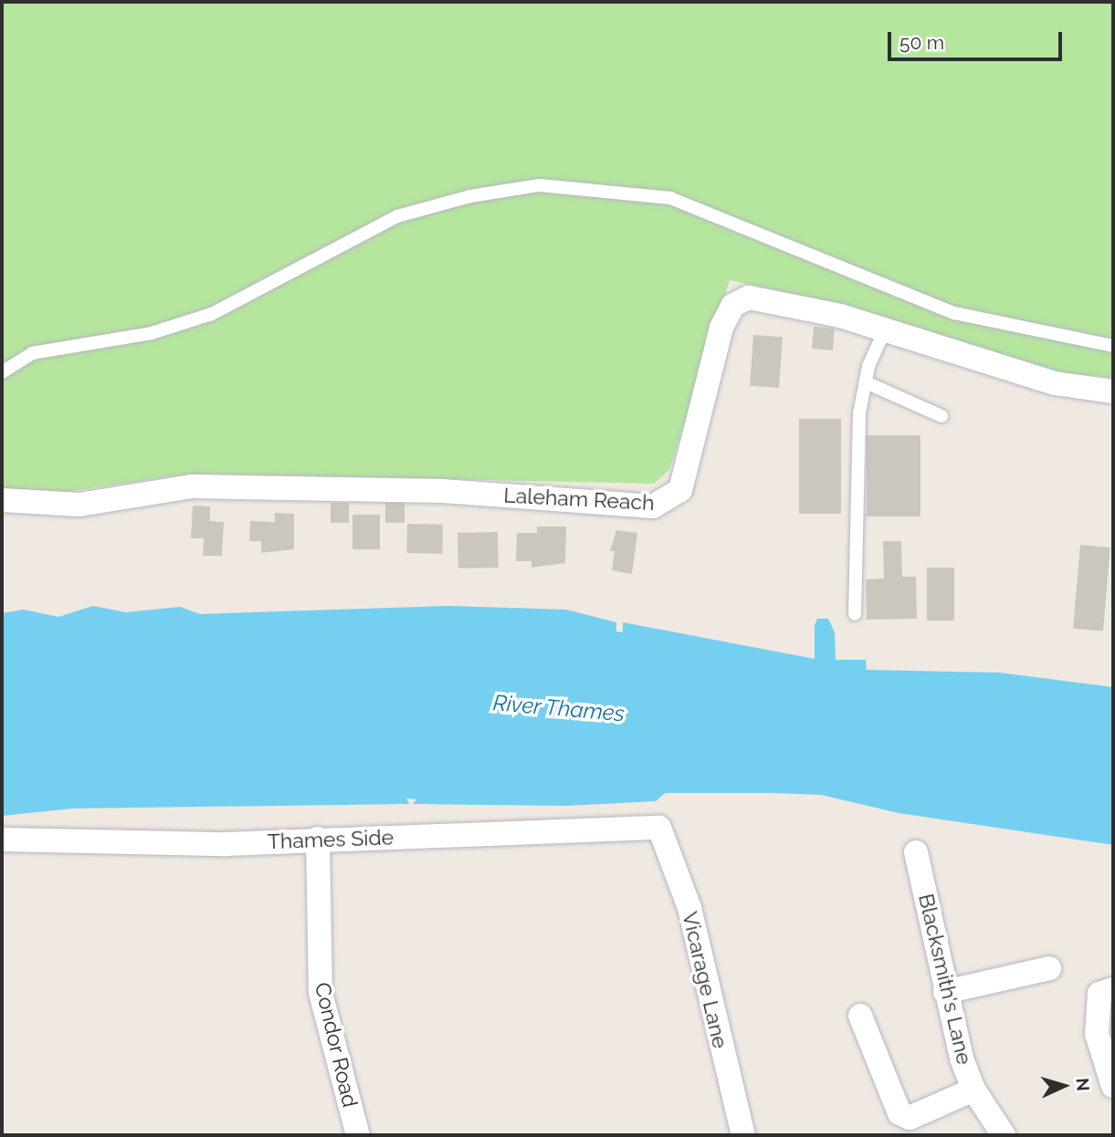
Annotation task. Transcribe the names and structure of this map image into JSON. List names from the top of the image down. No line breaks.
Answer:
{"streets":{"street":["Laleham Reach","Thames Side","Blacksmith's Lane","Vicarage Lane","Condor Road"]},"crossings":[["Thames Side","Vicarage Lane"],["Thames Side","Condor Road"]],"water":["River Thames"],"scale_bar":"50 m","north":"right"}
